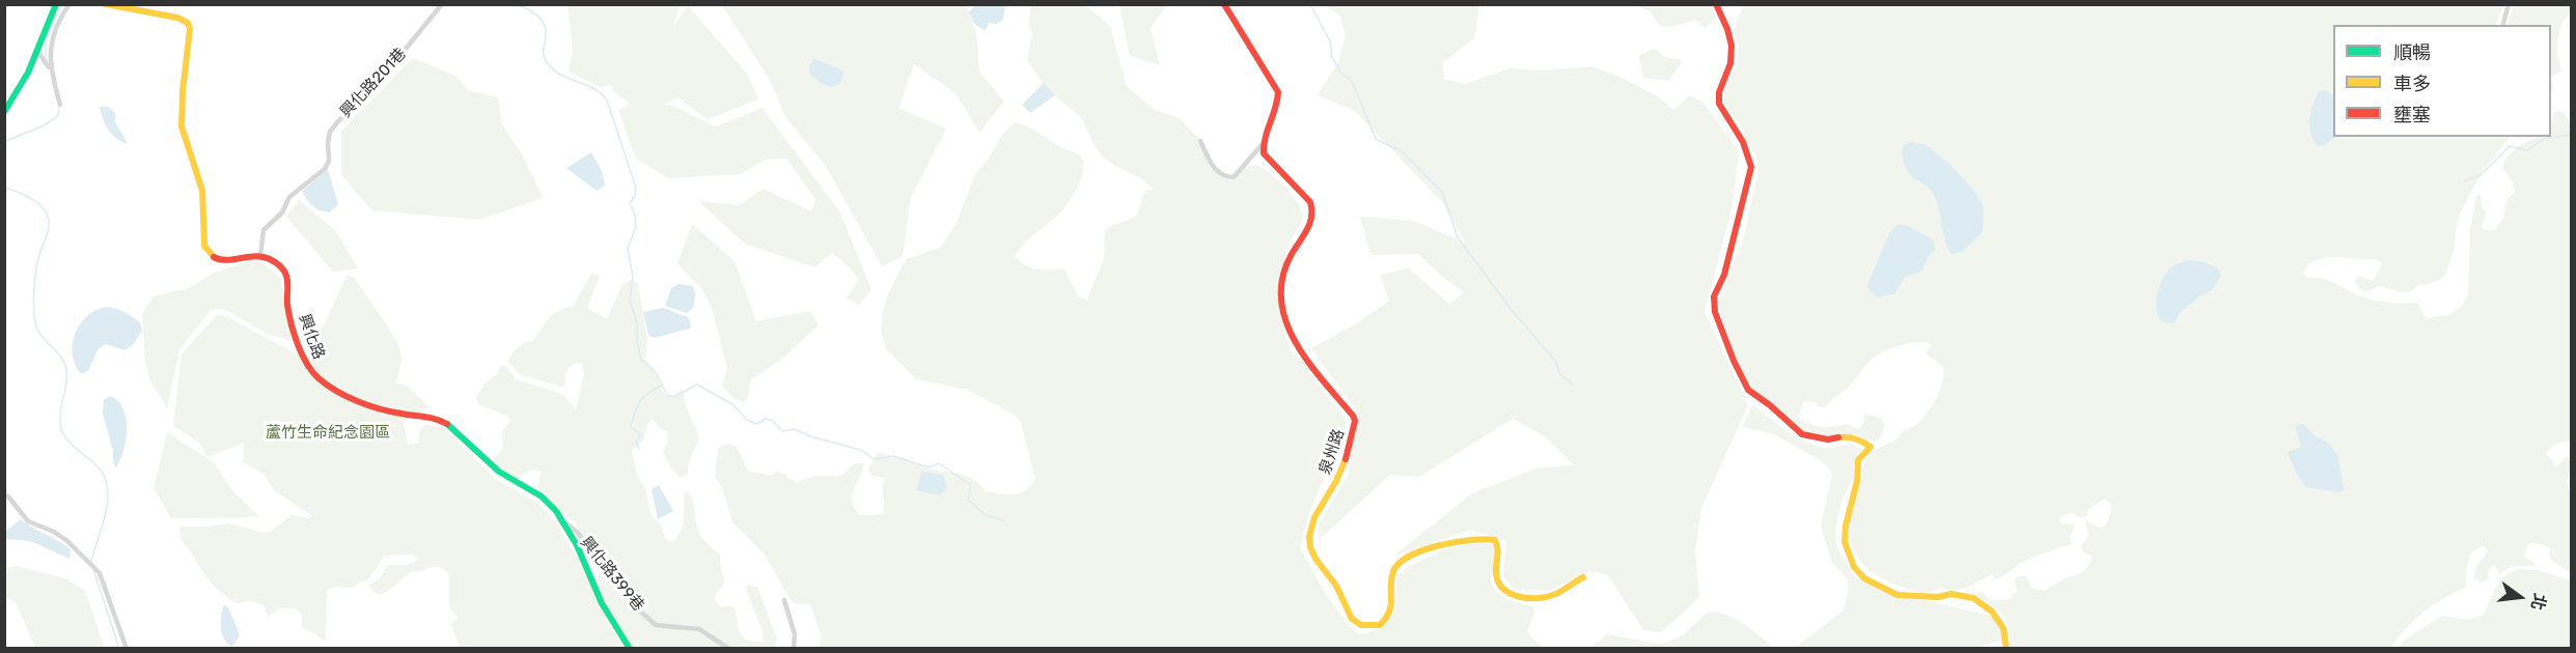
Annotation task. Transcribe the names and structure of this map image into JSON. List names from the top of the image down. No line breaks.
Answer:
{"streets":{"street":["興化路201巷","興化路","泉州路","興化路399巷"]},"crossings":[["興化路201巷","興化路"],["興化路","興化路399巷"]],"parks":["蘆竹生命紀念園區"],"legend":["順暢","車多","壅塞"],"north":"right"}
